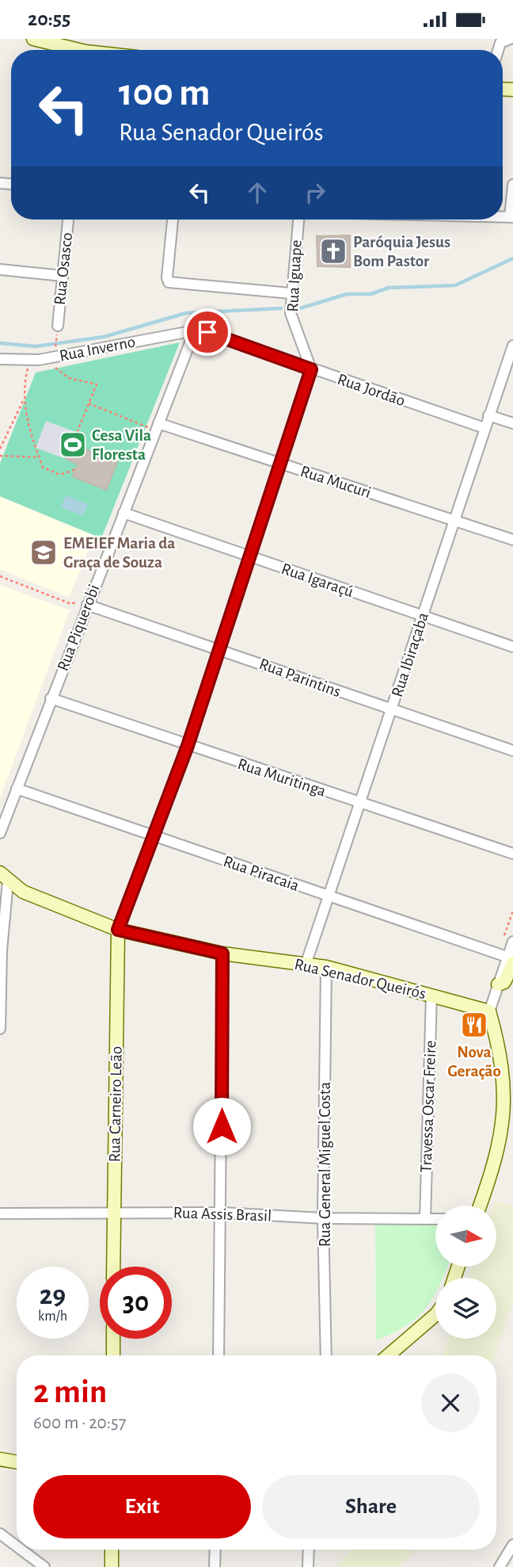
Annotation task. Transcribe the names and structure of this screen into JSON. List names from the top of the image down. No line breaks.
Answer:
{"streets":{"street":["Rua Osasco","Rua Iguape","Rua Inverno","Rua Jordão","Rua Mucuri","Rua Igaraçú","Rua Piquerobi","Rua Ibiraçaba","Rua Parintins","Rua Muritinga","Rua Piracaia","Rua Senador Queirós","Rua Carneiro Leão","Travessa Oscar Freire","Rua General Miguel Costa","Rua Assis Brasil"]},"crossings":[["Rua Iguape","Rua Jordão"],["Rua Inverno","Rua Jordão"],["Rua Inverno","Rua Piquerobi"],["Rua Jordão","Rua Piquerobi"],["Rua Jordão","Rua Ibiraçaba"],["Rua Mucuri","Rua Piquerobi"],["Rua Mucuri","Rua Ibiraçaba"],["Rua Igaraçú","Rua Piquerobi"],["Rua Igaraçú","Rua Ibiraçaba"],["Rua Piquerobi","Rua Parintins"],["Rua Piquerobi","Rua Muritinga"],["Rua Piquerobi","Rua Piracaia"],["Rua Ibiraçaba","Rua Parintins"],["Rua Ibiraçaba","Rua Muritinga"],["Rua Ibiraçaba","Rua Piracaia"],["Rua Ibiraçaba","Rua Senador Queirós"],["Rua Senador Queirós","Rua Carneiro Leão"],["Rua Senador Queirós","Travessa Oscar Freire"],["Rua Senador Queirós","Rua General Miguel Costa"],["Rua Carneiro Leão","Rua Assis Brasil"],["Travessa Oscar Freire","Rua Assis Brasil"],["Rua General Miguel Costa","Rua Assis Brasil"]],"places":{"church":["Paróquia Jesus Bom Pastor"],"sports":["Cesa Vila Floresta"],"school or university":["EMEIEF Maria da Graça de Souza"],"restaurant":["Nova Geração"]},"north":"right","page":{"status":"20:55","turn":["100 m","Rua Senador Queirós"],"speed":"29 km/h","limit":"30","heading":["2 min","600 m · 20:57"],"buttons":["Exit","Share"]}}
